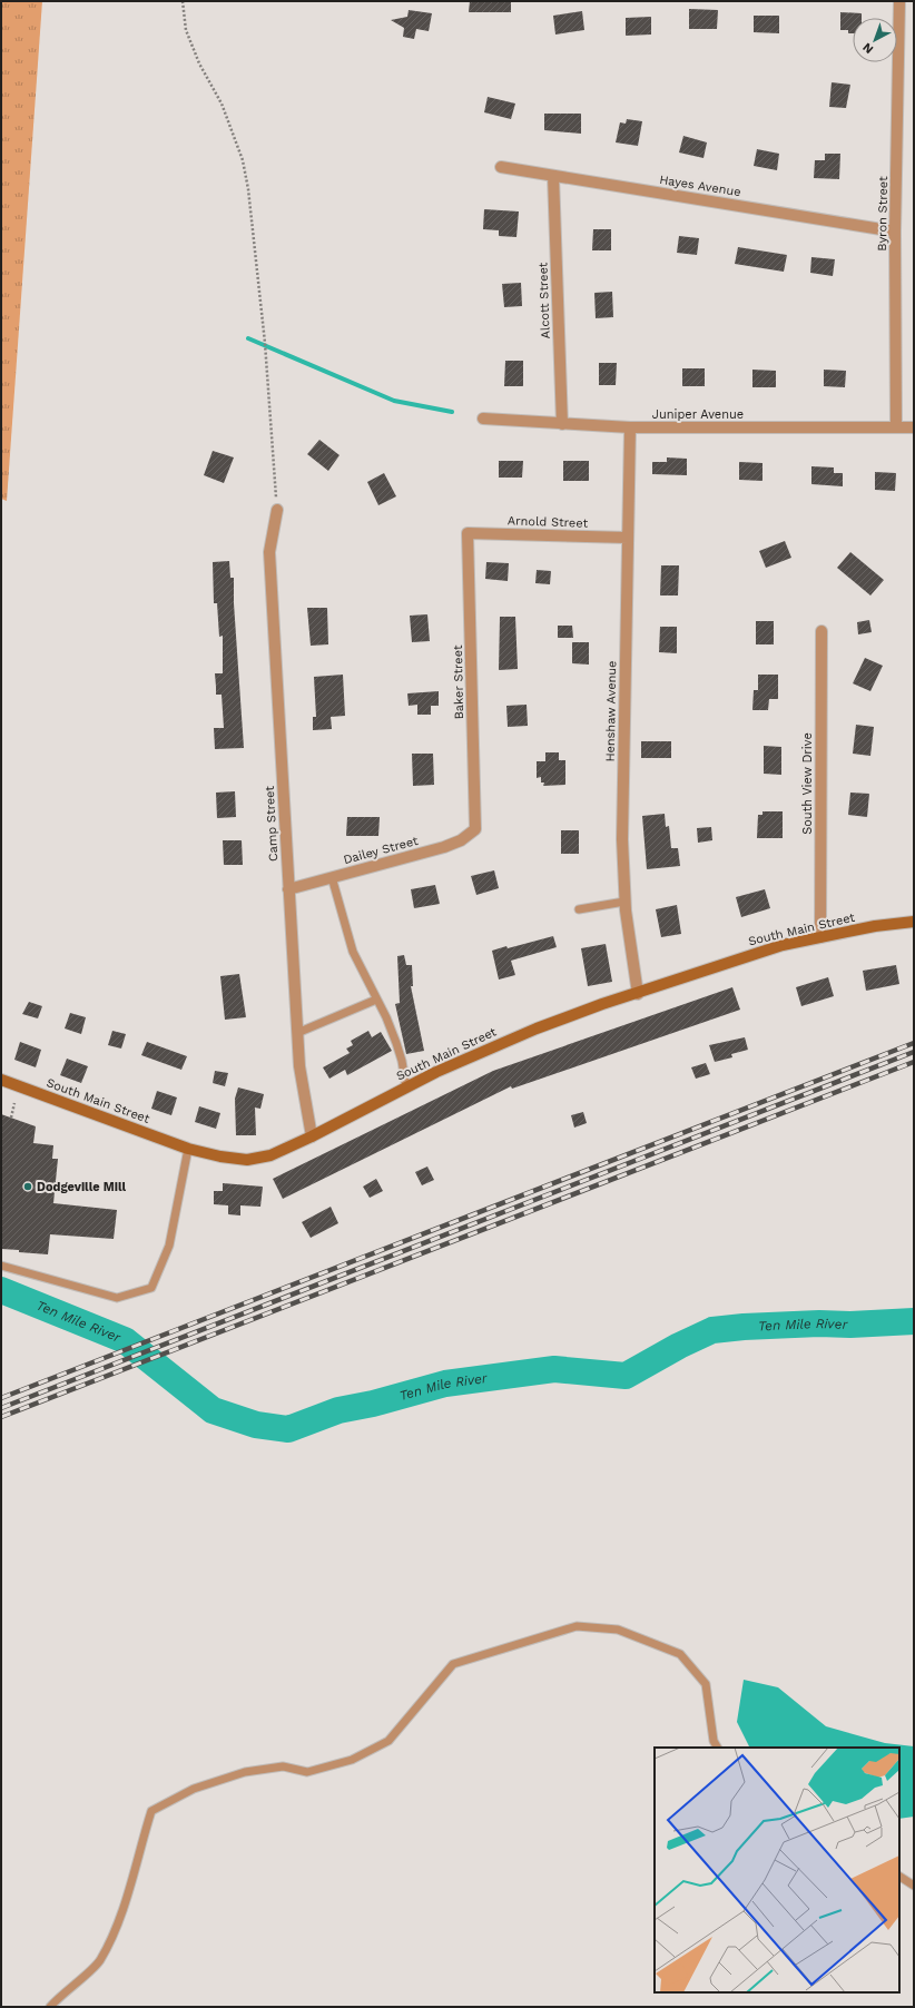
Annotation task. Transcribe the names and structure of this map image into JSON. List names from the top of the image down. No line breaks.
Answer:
{"streets":{"main road":["South Main Street"],"street":["Hayes Avenue","Byron Street","Alcott Street","Juniper Avenue","Arnold Street","Baker Street","Henshaw Avenue","South View Drive","Camp Street","Dailey Street"]},"crossings":[["Hayes Avenue","Byron Street"],["Hayes Avenue","Alcott Street"],["Byron Street","Juniper Avenue"],["Alcott Street","Juniper Avenue"],["Juniper Avenue","Henshaw Avenue"],["Arnold Street","Baker Street"],["Arnold Street","Henshaw Avenue"],["Baker Street","Dailey Street"],["Henshaw Avenue","South Main Street"],["South View Drive","South Main Street"],["Camp Street","Dailey Street"],["Camp Street","South Main Street"]],"water":["Ten Mile River"],"places":["Dodgeville Mill"],"north":"bottom left"}
